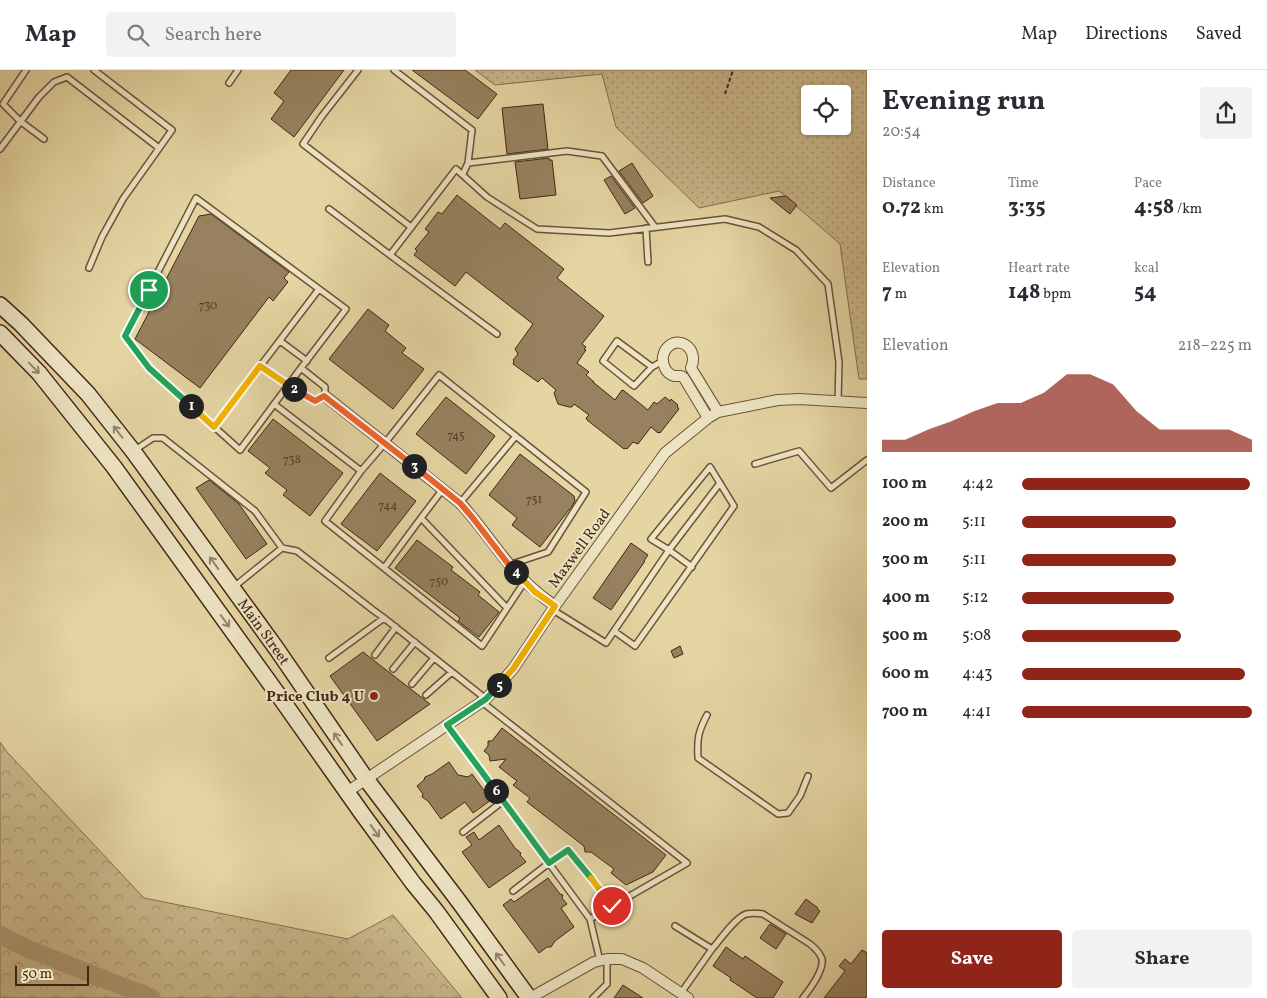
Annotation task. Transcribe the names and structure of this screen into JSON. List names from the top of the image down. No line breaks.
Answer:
{"streets":{"main road":["Main Street"],"street":["Maxwell Road"]},"crossings":[["Maxwell Road","Main Street"]],"places":["Price Club 4 U"],"house_numbers":["730","745","738","751","744","750"],"scale_bar":"50 m","page":{"header":"Map","search":"Search here","nav":["Map","Directions","Saved"],"heading":["Evening run","20:54"],"stats":[["Distance","0.72 km"],["Time","3:35"],["Pace","4:58 /km"],["Elevation","7 m"],["Heart rate","148 bpm"],["kcal","54"]],"chart":["Elevation","218–225 m"],"pins":["2","1","3","4","5","6"],"list":[{"name":"100 m","note":"4:42"},{"name":"200 m","note":"5:11"},{"name":"300 m","note":"5:11"},{"name":"400 m","note":"5:12"},{"name":"500 m","note":"5:08"},{"name":"600 m","note":"4:43"},{"name":"700 m","note":"4:41"}],"buttons":["Save","Share"],"scale":"50 m"}}
